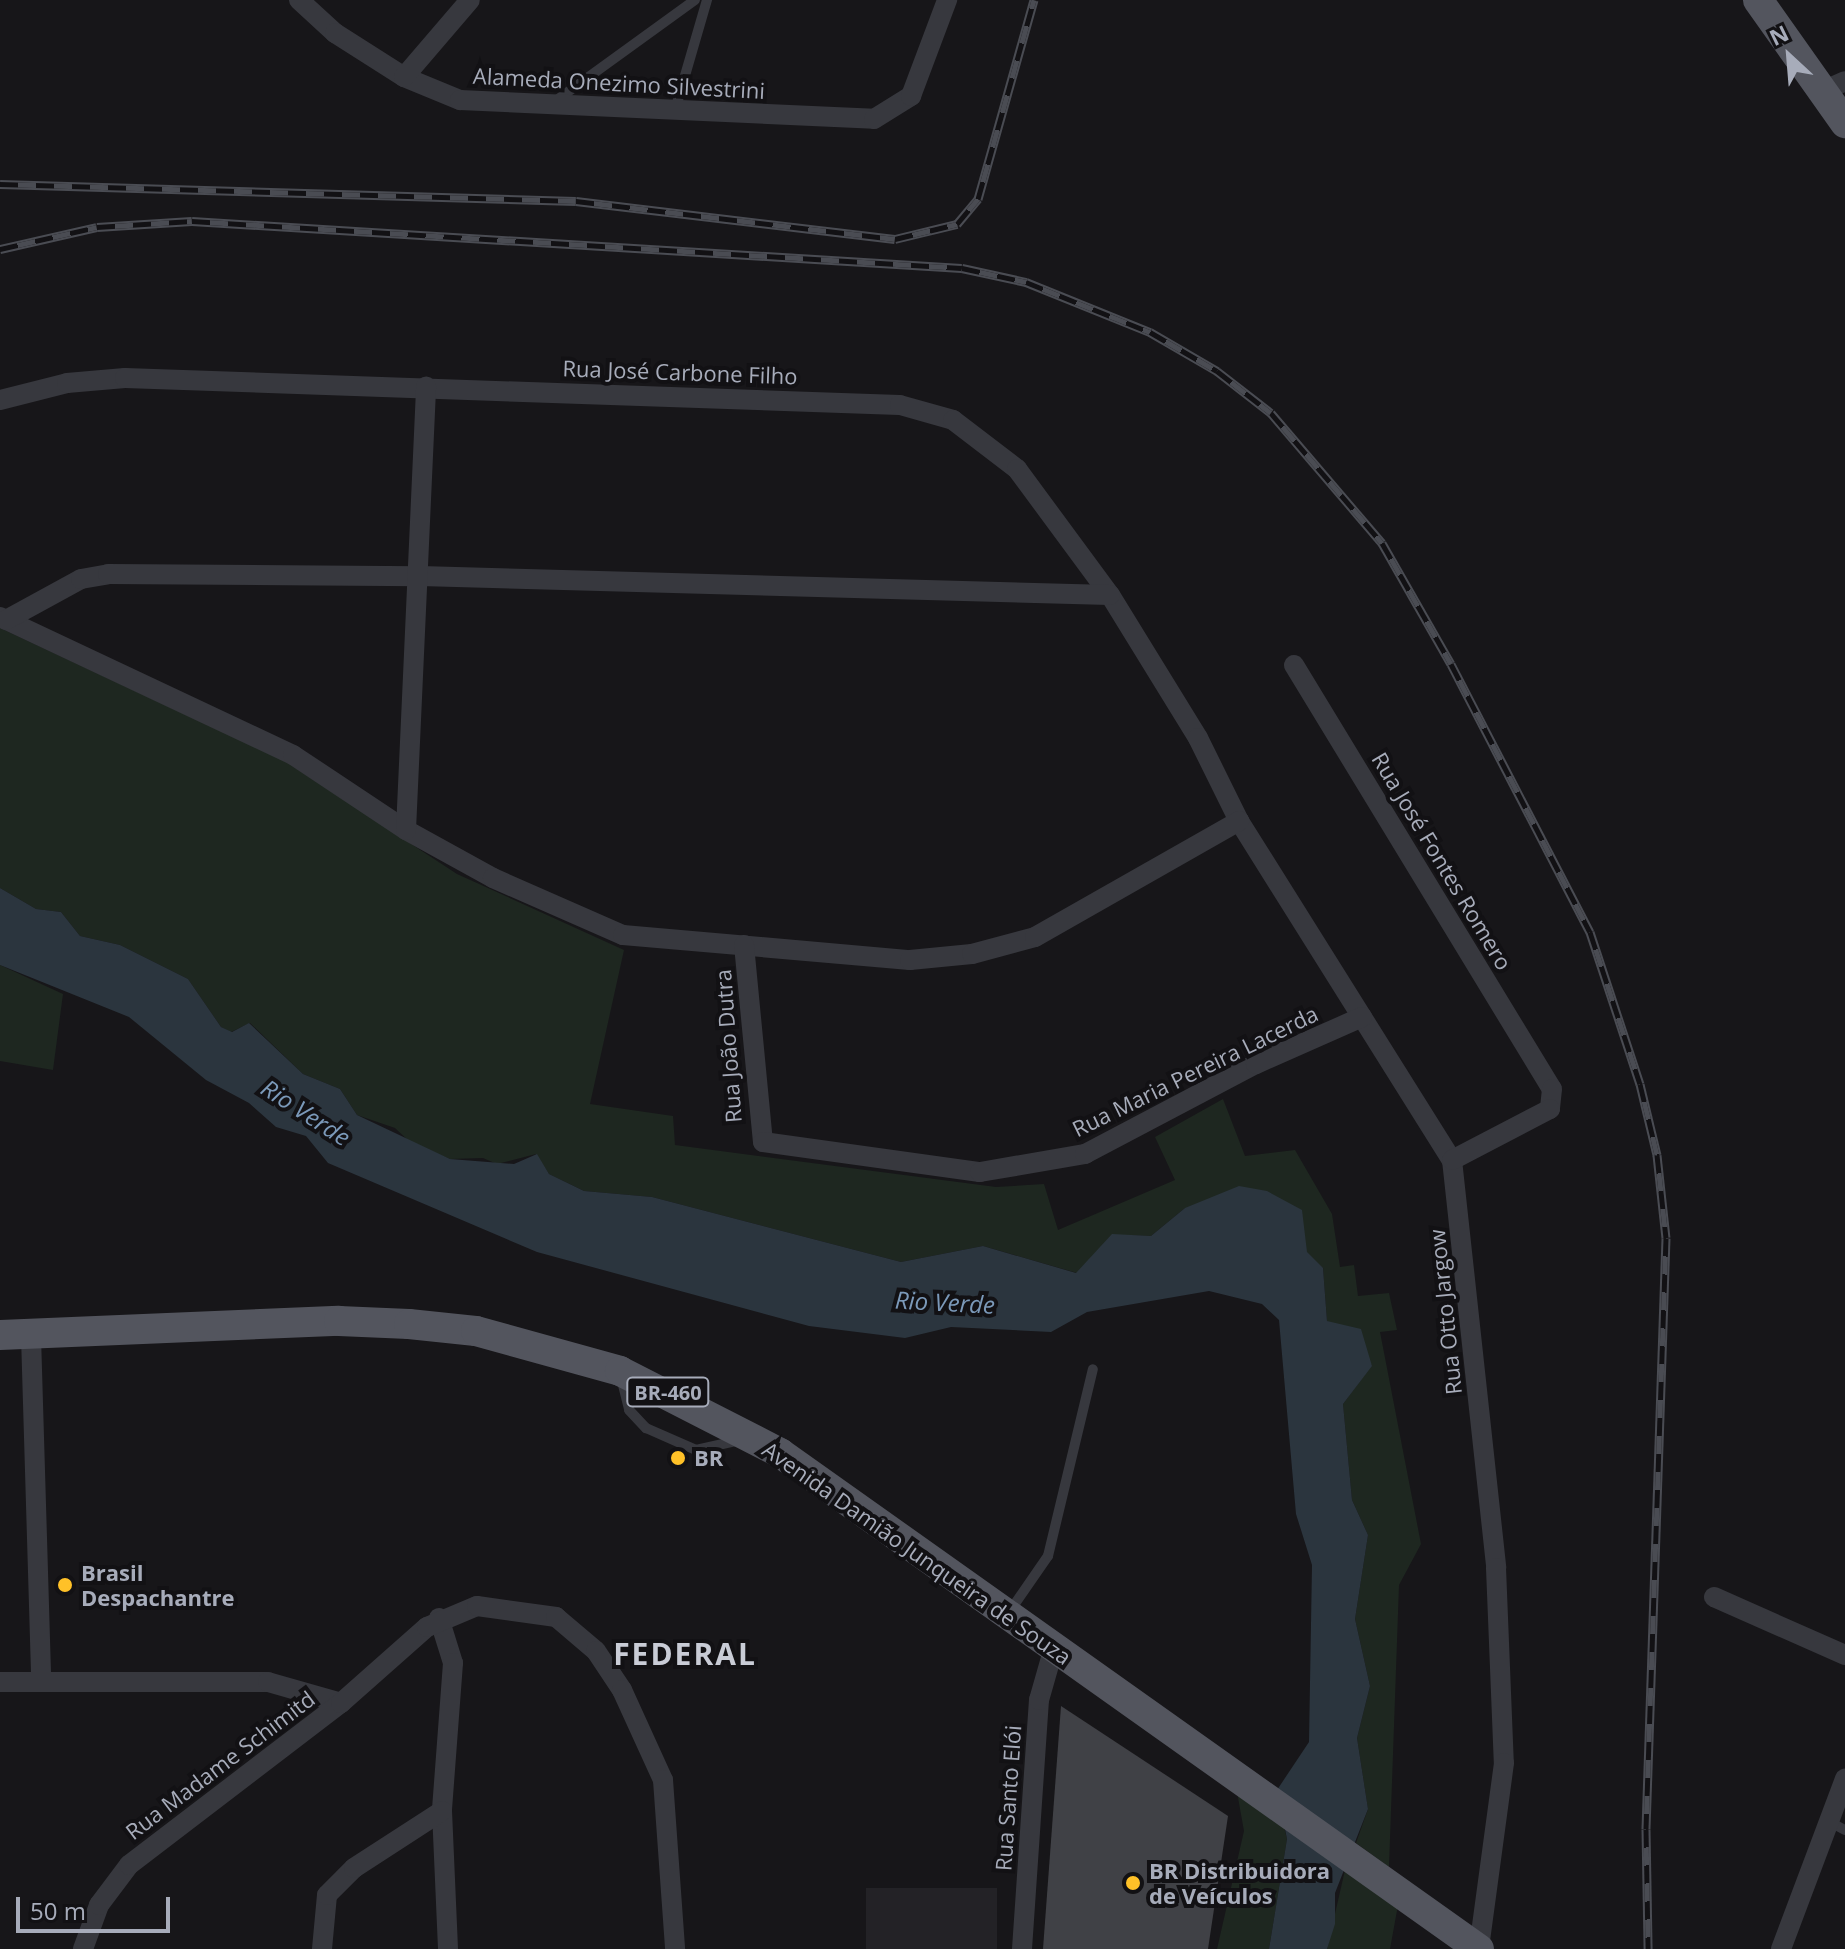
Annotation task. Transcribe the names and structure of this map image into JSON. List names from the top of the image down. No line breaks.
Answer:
{"streets":{"main road":["BR-460","Avenida Damião Junqueira de Souza"],"street":["Alameda Onezimo Silvestrini","Rua José Carbone Filho","Rua José Fontes Romero","Rua João Dutra","Rua Maria Pereira Lacerda","Rua Otto Jargow","Rua Madame Schimitd","Rua Santo Elói"]},"crossings":[["Rua José Carbone Filho","Rua Otto Jargow"],["Rua João Dutra","Rua Maria Pereira Lacerda"],["Rua Maria Pereira Lacerda","Rua Otto Jargow"],["Rua Otto Jargow","Avenida Damião Junqueira de Souza"],["Avenida Damião Junqueira de Souza","Rua Santo Elói"]],"districts":["FEDERAL"],"water":["Rio Verde"],"places":["BR","Brasil Despachantre","BR Distribuidora de Veículos"],"scale_bar":"50 m","north":"top left"}
